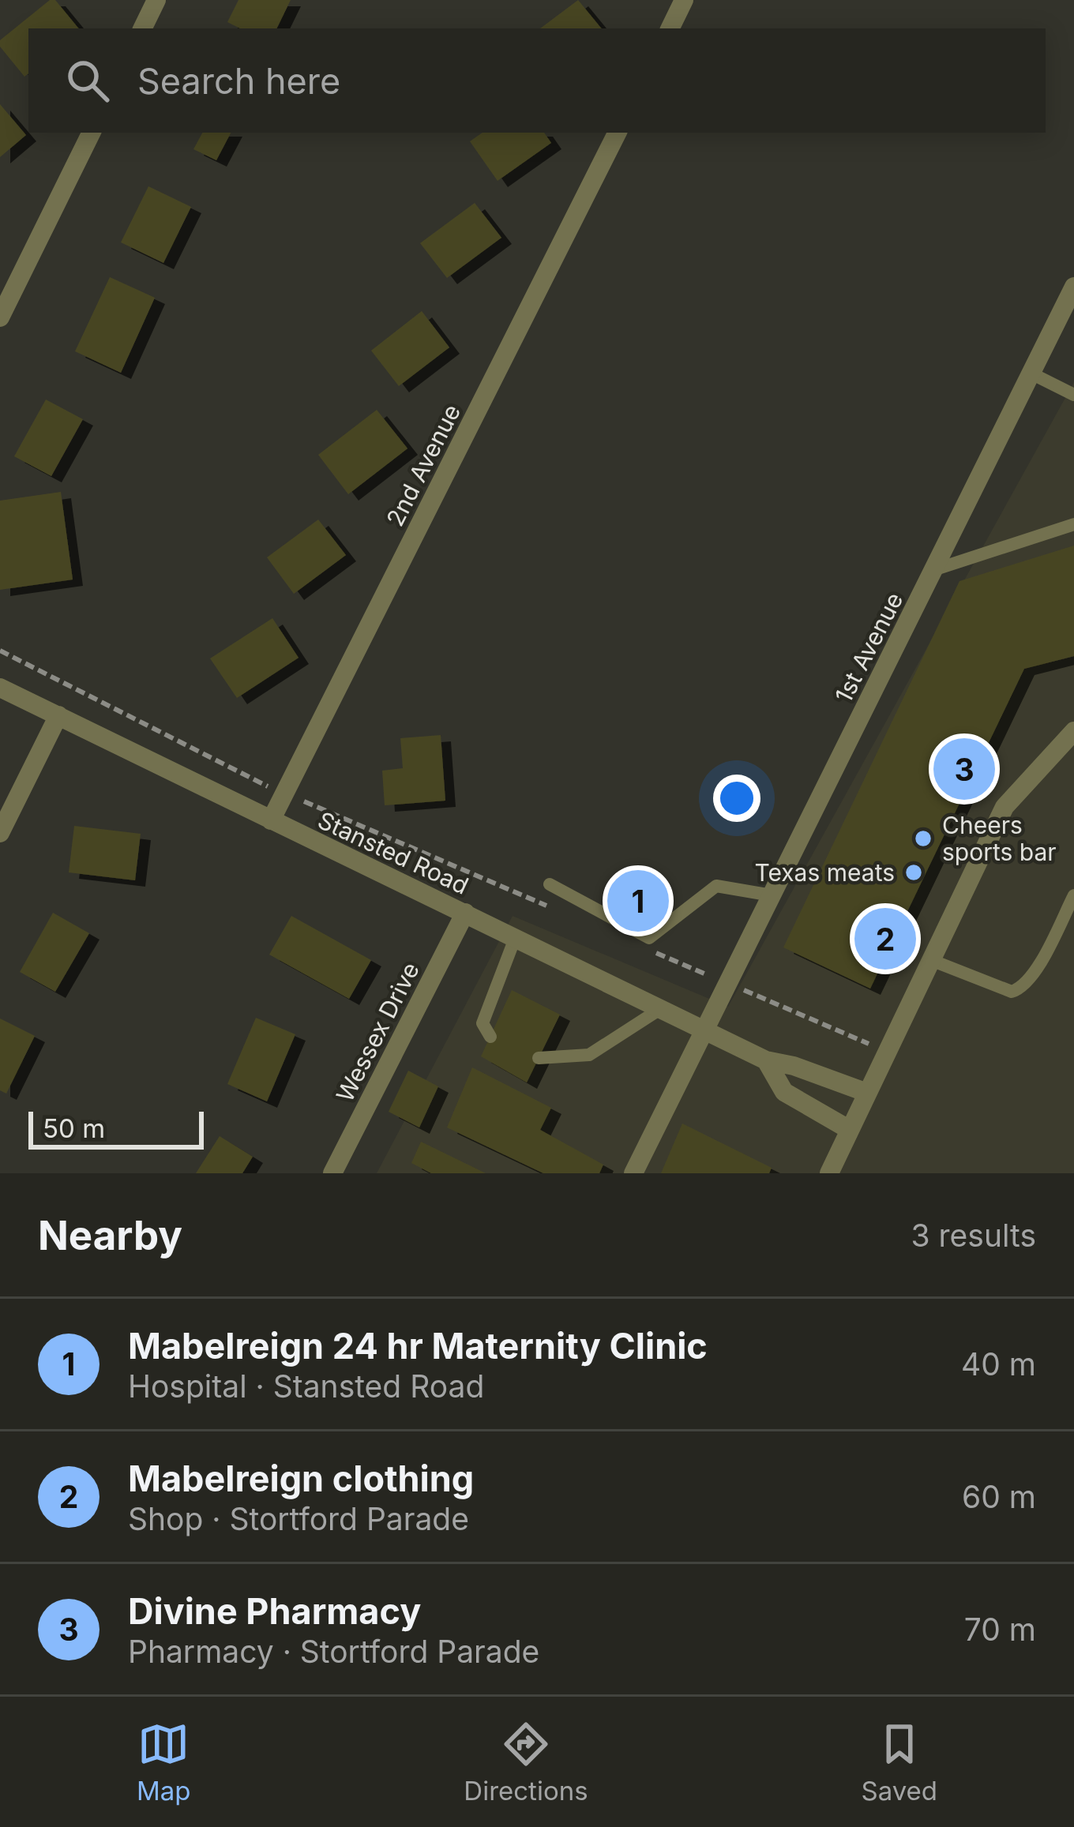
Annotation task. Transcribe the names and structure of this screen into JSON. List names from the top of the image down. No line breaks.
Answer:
{"streets":{"street":["2nd Avenue","1st Avenue","Stansted Road","Wessex Drive"]},"crossings":[["2nd Avenue","Stansted Road"],["1st Avenue","Stansted Road"],["Stansted Road","Wessex Drive"]],"places":["Cheers sports bar","Texas meats"],"scale_bar":"50 m","page":{"search":"Search here","pins":["3","1","2"],"scale":"50 m","heading":["Nearby","3 results"],"list":[{"mark":"1","name":"Mabelreign 24 hr Maternity Clinic","note":"Hospital · Stansted Road","value":"40 m"},{"mark":"2","name":"Mabelreign clothing","note":"Shop · Stortford Parade","value":"60 m"},{"mark":"3","name":"Divine Pharmacy","note":"Pharmacy · Stortford Parade","value":"70 m"}],"nav":["Map","Directions","Saved"]}}
